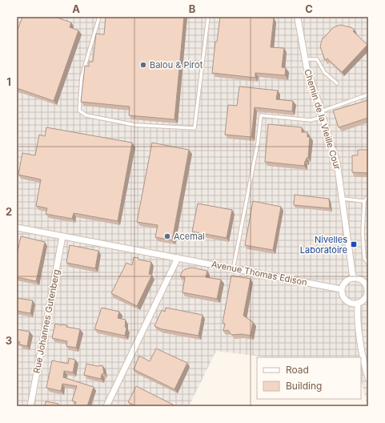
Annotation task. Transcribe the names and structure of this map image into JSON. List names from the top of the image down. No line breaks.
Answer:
{"streets":{"street":["Chemin de la Vieille Cour","Avenue Thomas Edison","Rue Johannes Gutenberg"]},"crossings":[["Chemin de la Vieille Cour","Avenue Thomas Edison"],["Avenue Thomas Edison","Rue Johannes Gutenberg"]],"places":{"other":["Balou & Pirot","Acemal"],"transit":["Nivelles Laboratoire"]},"legend":["Road","Building"],"grid":{"columns":["A","B","C"],"rows":["1","2","3"]}}
